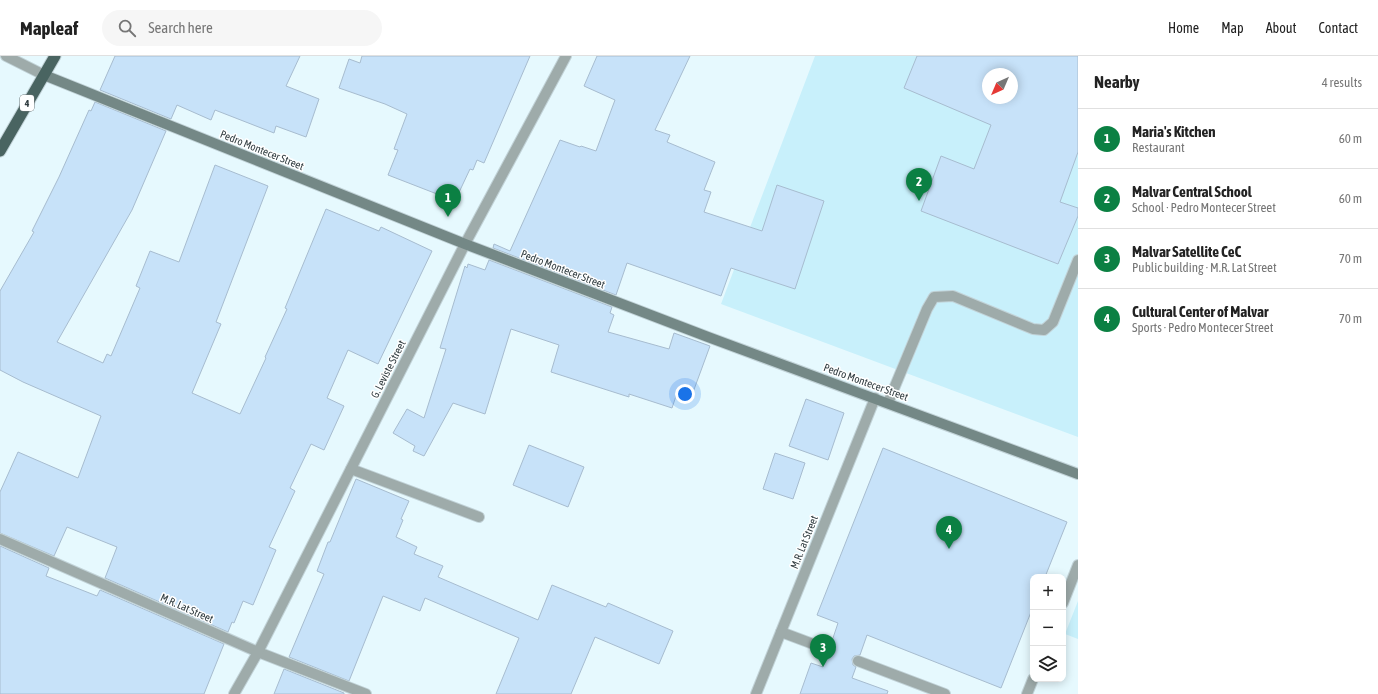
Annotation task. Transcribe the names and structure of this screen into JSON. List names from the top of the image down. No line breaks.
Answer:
{"streets":{"highway":["4"],"main road":["Pedro Montecer Street"],"street":["G. Leviste Street","M.R. Lat Street"]},"crossings":[["4","Pedro Montecer Street"],["Pedro Montecer Street","G. Leviste Street"],["Pedro Montecer Street","M.R. Lat Street"],["G. Leviste Street","M.R. Lat Street"]],"north":"bottom left","page":{"header":"Mapleaf","search":"Search here","nav":["Home","Map","About","Contact"],"heading":["Nearby","4 results"],"list":[{"mark":"1","name":"Maria's Kitchen","note":"Restaurant","value":"60 m"},{"mark":"2","name":"Malvar Central School","note":"School · Pedro Montecer Street","value":"60 m"},{"mark":"3","name":"Malvar Satellite CeC","note":"Public building · M.R. Lat Street","value":"70 m"},{"mark":"4","name":"Cultural Center of Malvar","note":"Sports · Pedro Montecer Street","value":"70 m"}],"pins":["2","1","4","3"],"map_buttons":["+","−"]}}
